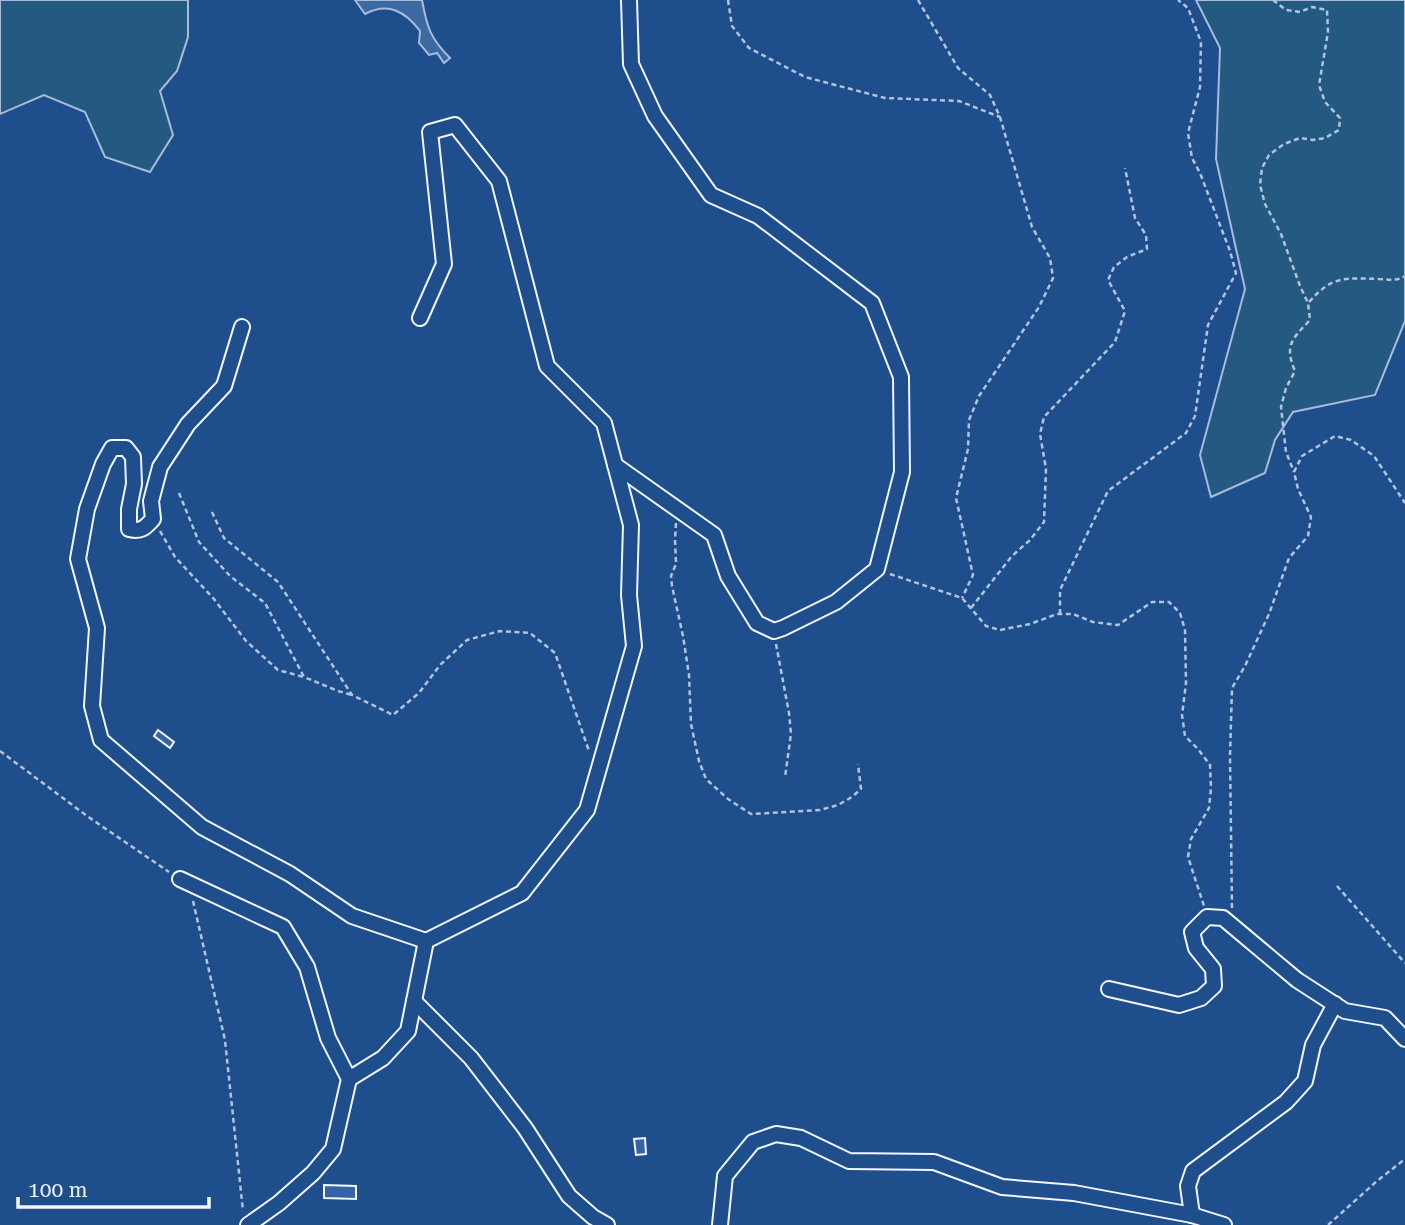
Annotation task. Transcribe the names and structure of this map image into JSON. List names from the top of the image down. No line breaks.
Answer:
{"scale_bar":"100 m"}
